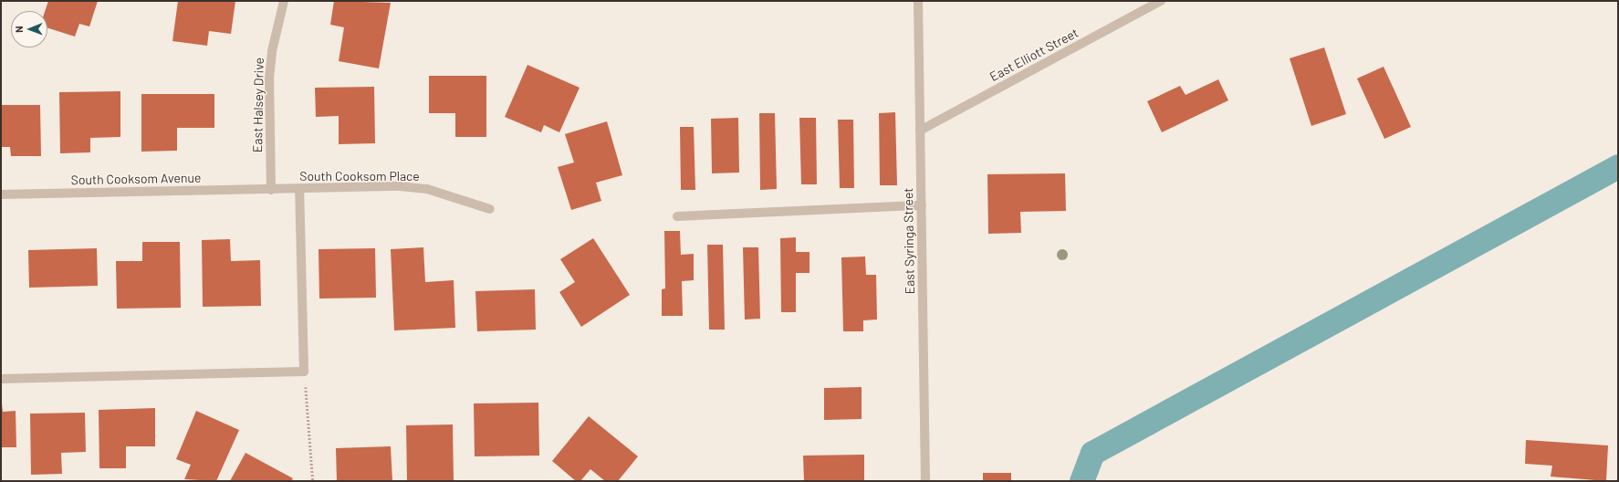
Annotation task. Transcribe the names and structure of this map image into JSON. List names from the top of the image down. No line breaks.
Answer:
{"streets":{"street":["East Elliott Street","East Halsey Drive","South Cooksom Place","South Cooksom Avenue","East Syringa Street"]},"crossings":[["East Elliott Street","East Syringa Street"],["East Halsey Drive","South Cooksom Place"],["East Halsey Drive","South Cooksom Avenue"],["South Cooksom Place","South Cooksom Avenue"]],"north":"left"}
